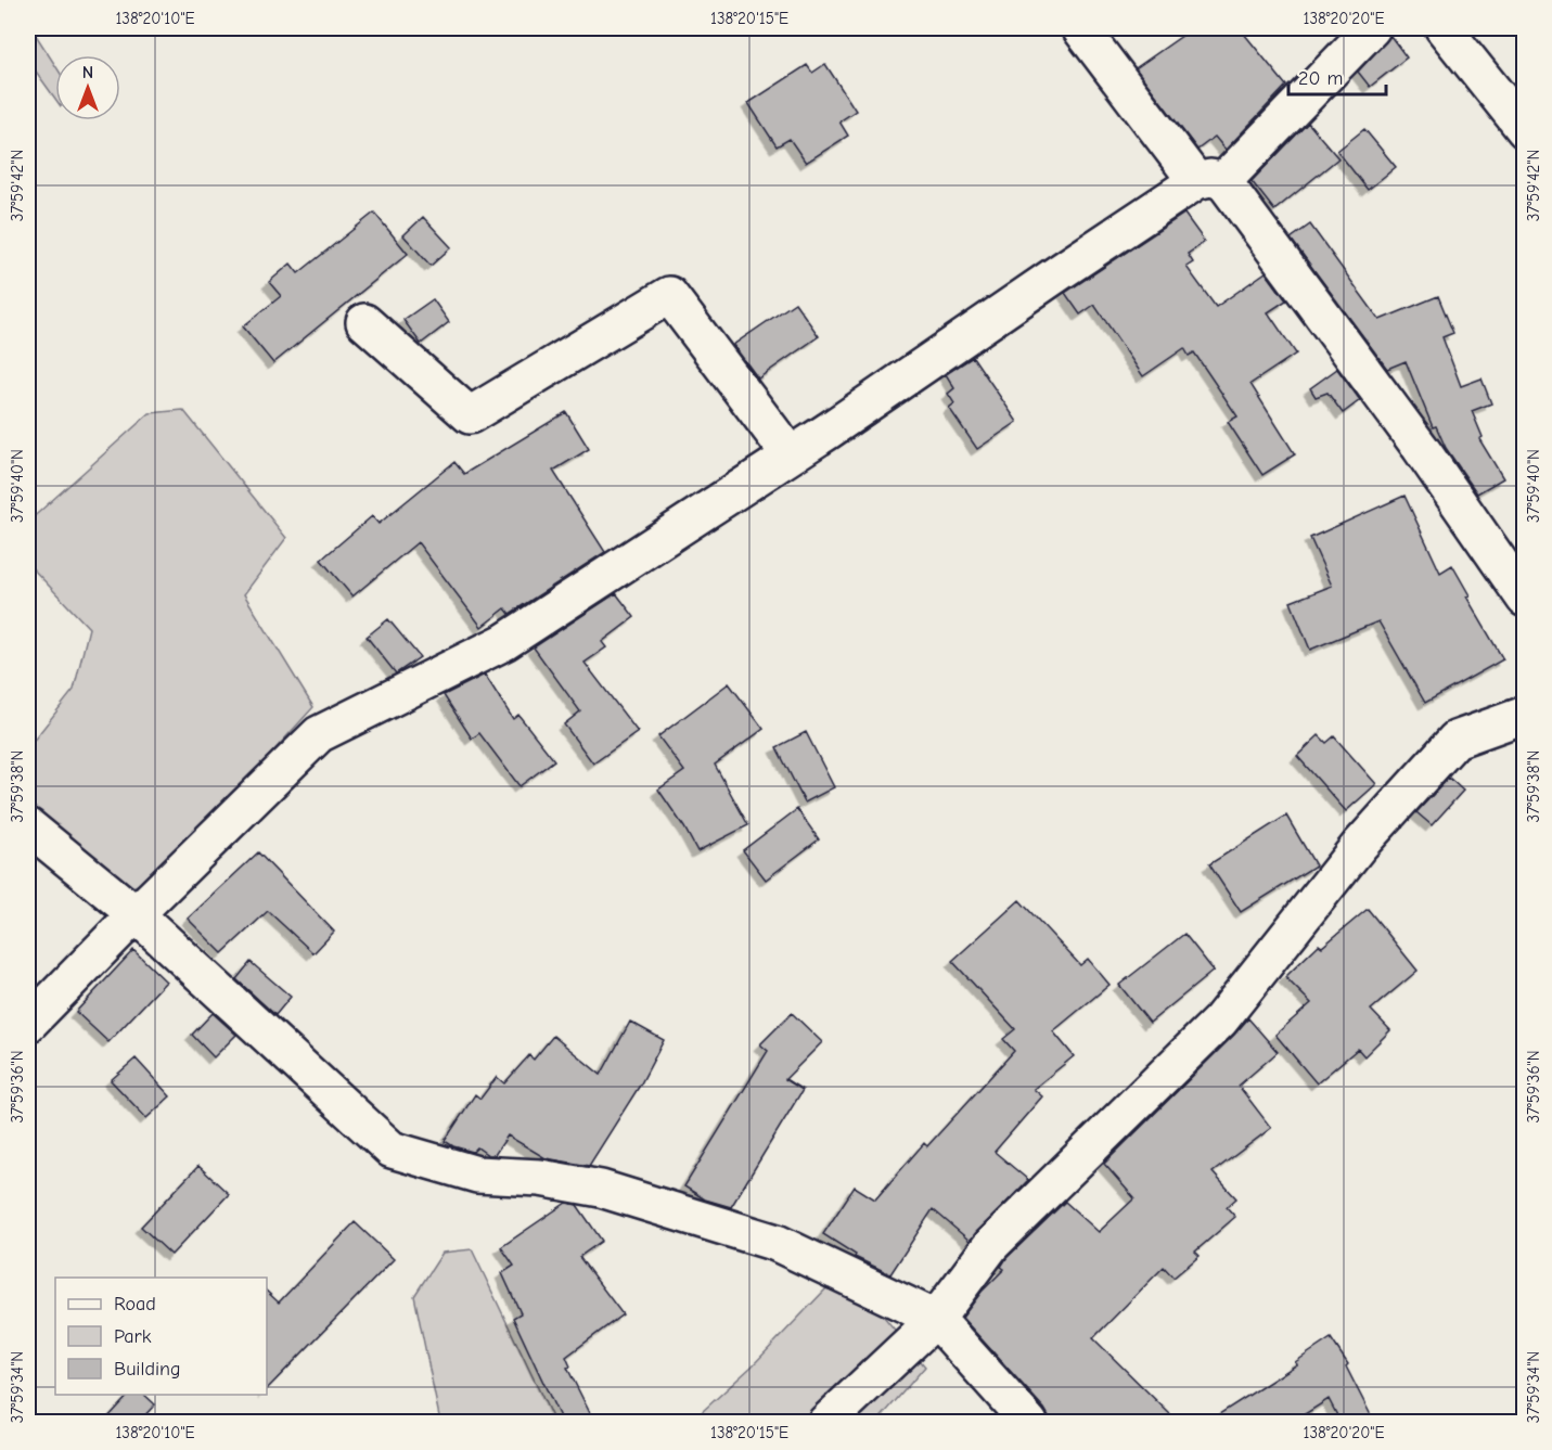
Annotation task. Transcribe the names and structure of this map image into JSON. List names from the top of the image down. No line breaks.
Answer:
{"legend":["Road","Park","Building"],"scale_bar":"20 m","north":"top","coordinates":["138°20'10\"E","138°20'15\"E","138°20'20\"E","37°59'42\"N","37°59'40\"N","37°59'38\"N","37°59'36\"N","37°59'34\"N"]}
